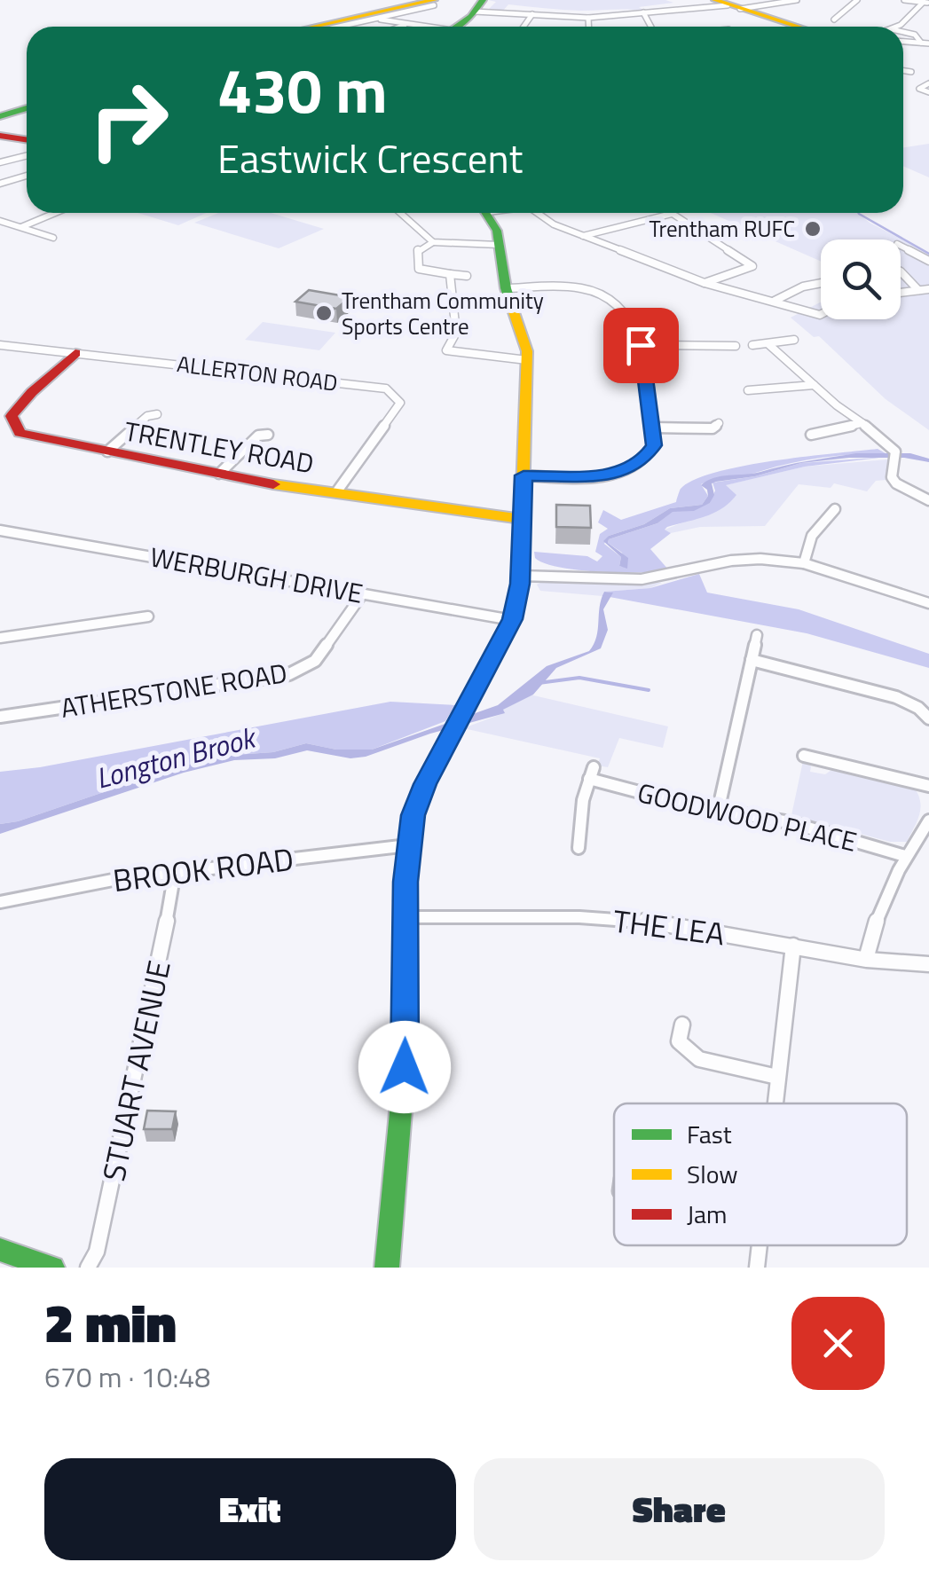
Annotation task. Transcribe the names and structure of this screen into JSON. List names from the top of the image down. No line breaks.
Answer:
{"streets":{"main road":["TRENTLEY ROAD"],"street":["ALLERTON ROAD","WERBURGH DRIVE","ATHERSTONE ROAD","GOODWOOD PLACE","BROOK ROAD","THE LEA","STUART AVENUE"]},"crossings":[["ALLERTON ROAD","TRENTLEY ROAD"],["WERBURGH DRIVE","ATHERSTONE ROAD"],["BROOK ROAD","STUART AVENUE"]],"water":["Longton Brook"],"places":["Trentham RUFC","Trentham Community Sports Centre"],"legend":["Fast","Slow","Jam"],"page":{"turn":["430 m","Eastwick Crescent"],"heading":["2 min","670 m · 10:48"],"buttons":["Exit","Share"]}}
